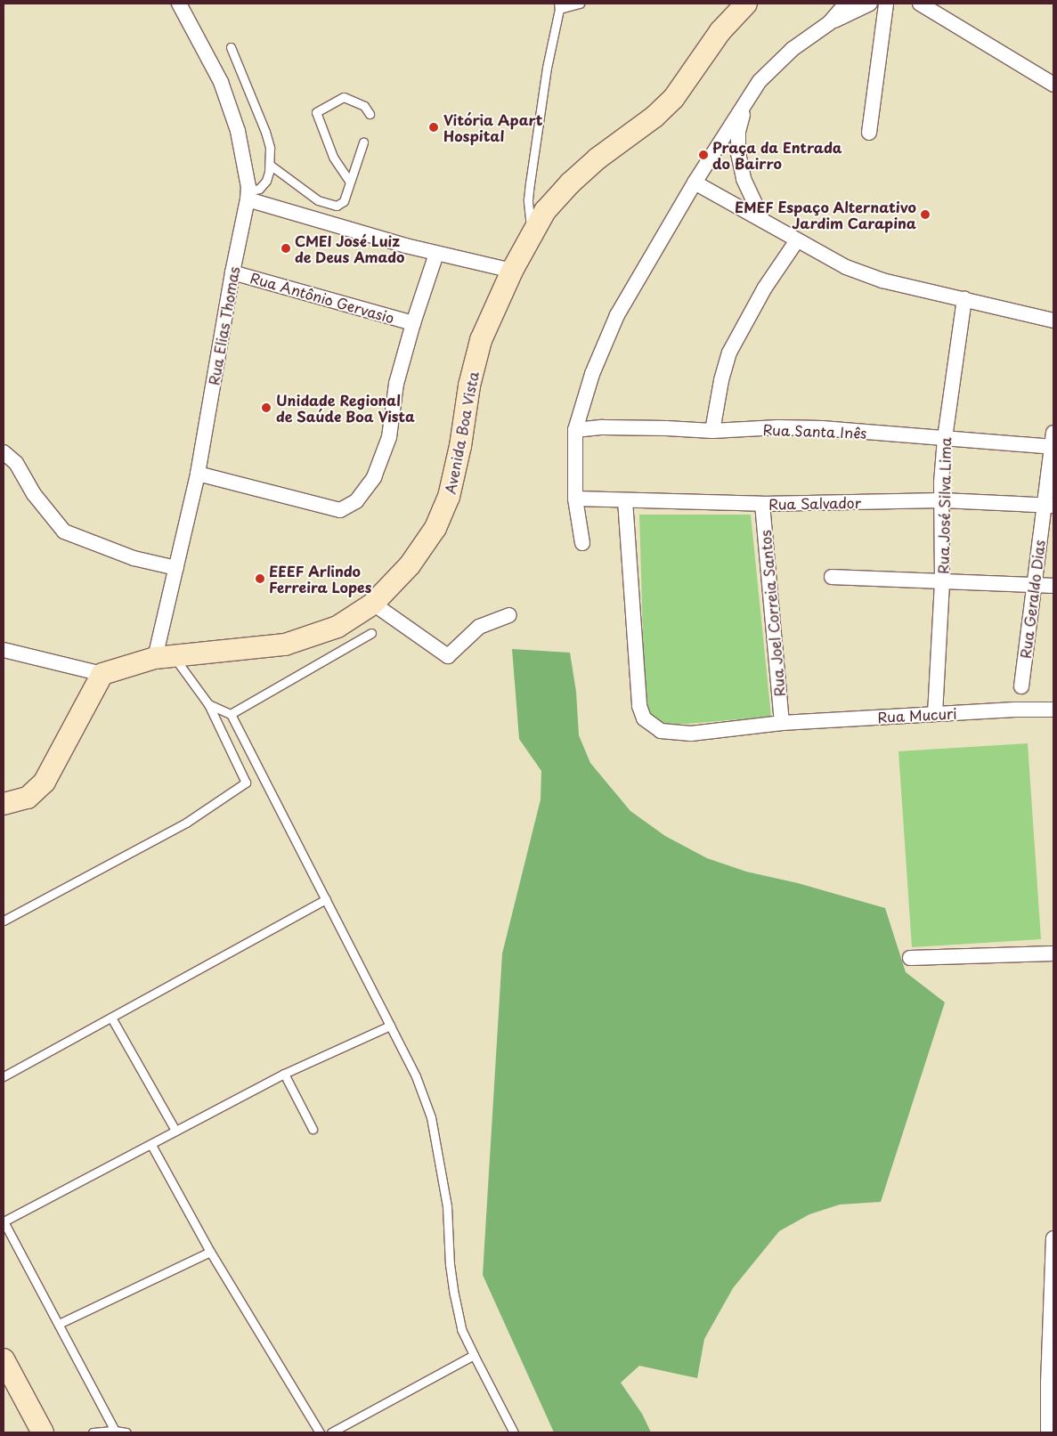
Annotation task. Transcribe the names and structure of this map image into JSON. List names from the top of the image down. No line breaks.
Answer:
{"streets":{"street":["Rua Antônio Gervasio","Rua Elias Thomas","Rua Santa Inês","Avenida Boa Vista","Rua Salvador","Rua José Silva Lima","Rua Geraldo Dias","Rua Joel Correia Santos","Rua Mucuri"]},"crossings":[["Rua Antônio Gervasio","Rua Elias Thomas"],["Rua Elias Thomas","Avenida Boa Vista"],["Rua Santa Inês","Rua José Silva Lima"],["Rua Santa Inês","Rua Geraldo Dias"],["Rua Salvador","Rua José Silva Lima"],["Rua Salvador","Rua Geraldo Dias"],["Rua Salvador","Rua Joel Correia Santos"],["Rua Salvador","Rua Mucuri"],["Rua José Silva Lima","Rua Mucuri"],["Rua Joel Correia Santos","Rua Mucuri"]],"places":["Vitória Apart Hospital","Praça da Entrada do Bairro","EMEF Espaço Alternativo Jardim Carapina","CMEI José Luiz de Deus Amado","Unidade Regional de Saúde Boa Vista","EEEF Arlindo Ferreira Lopes"]}
